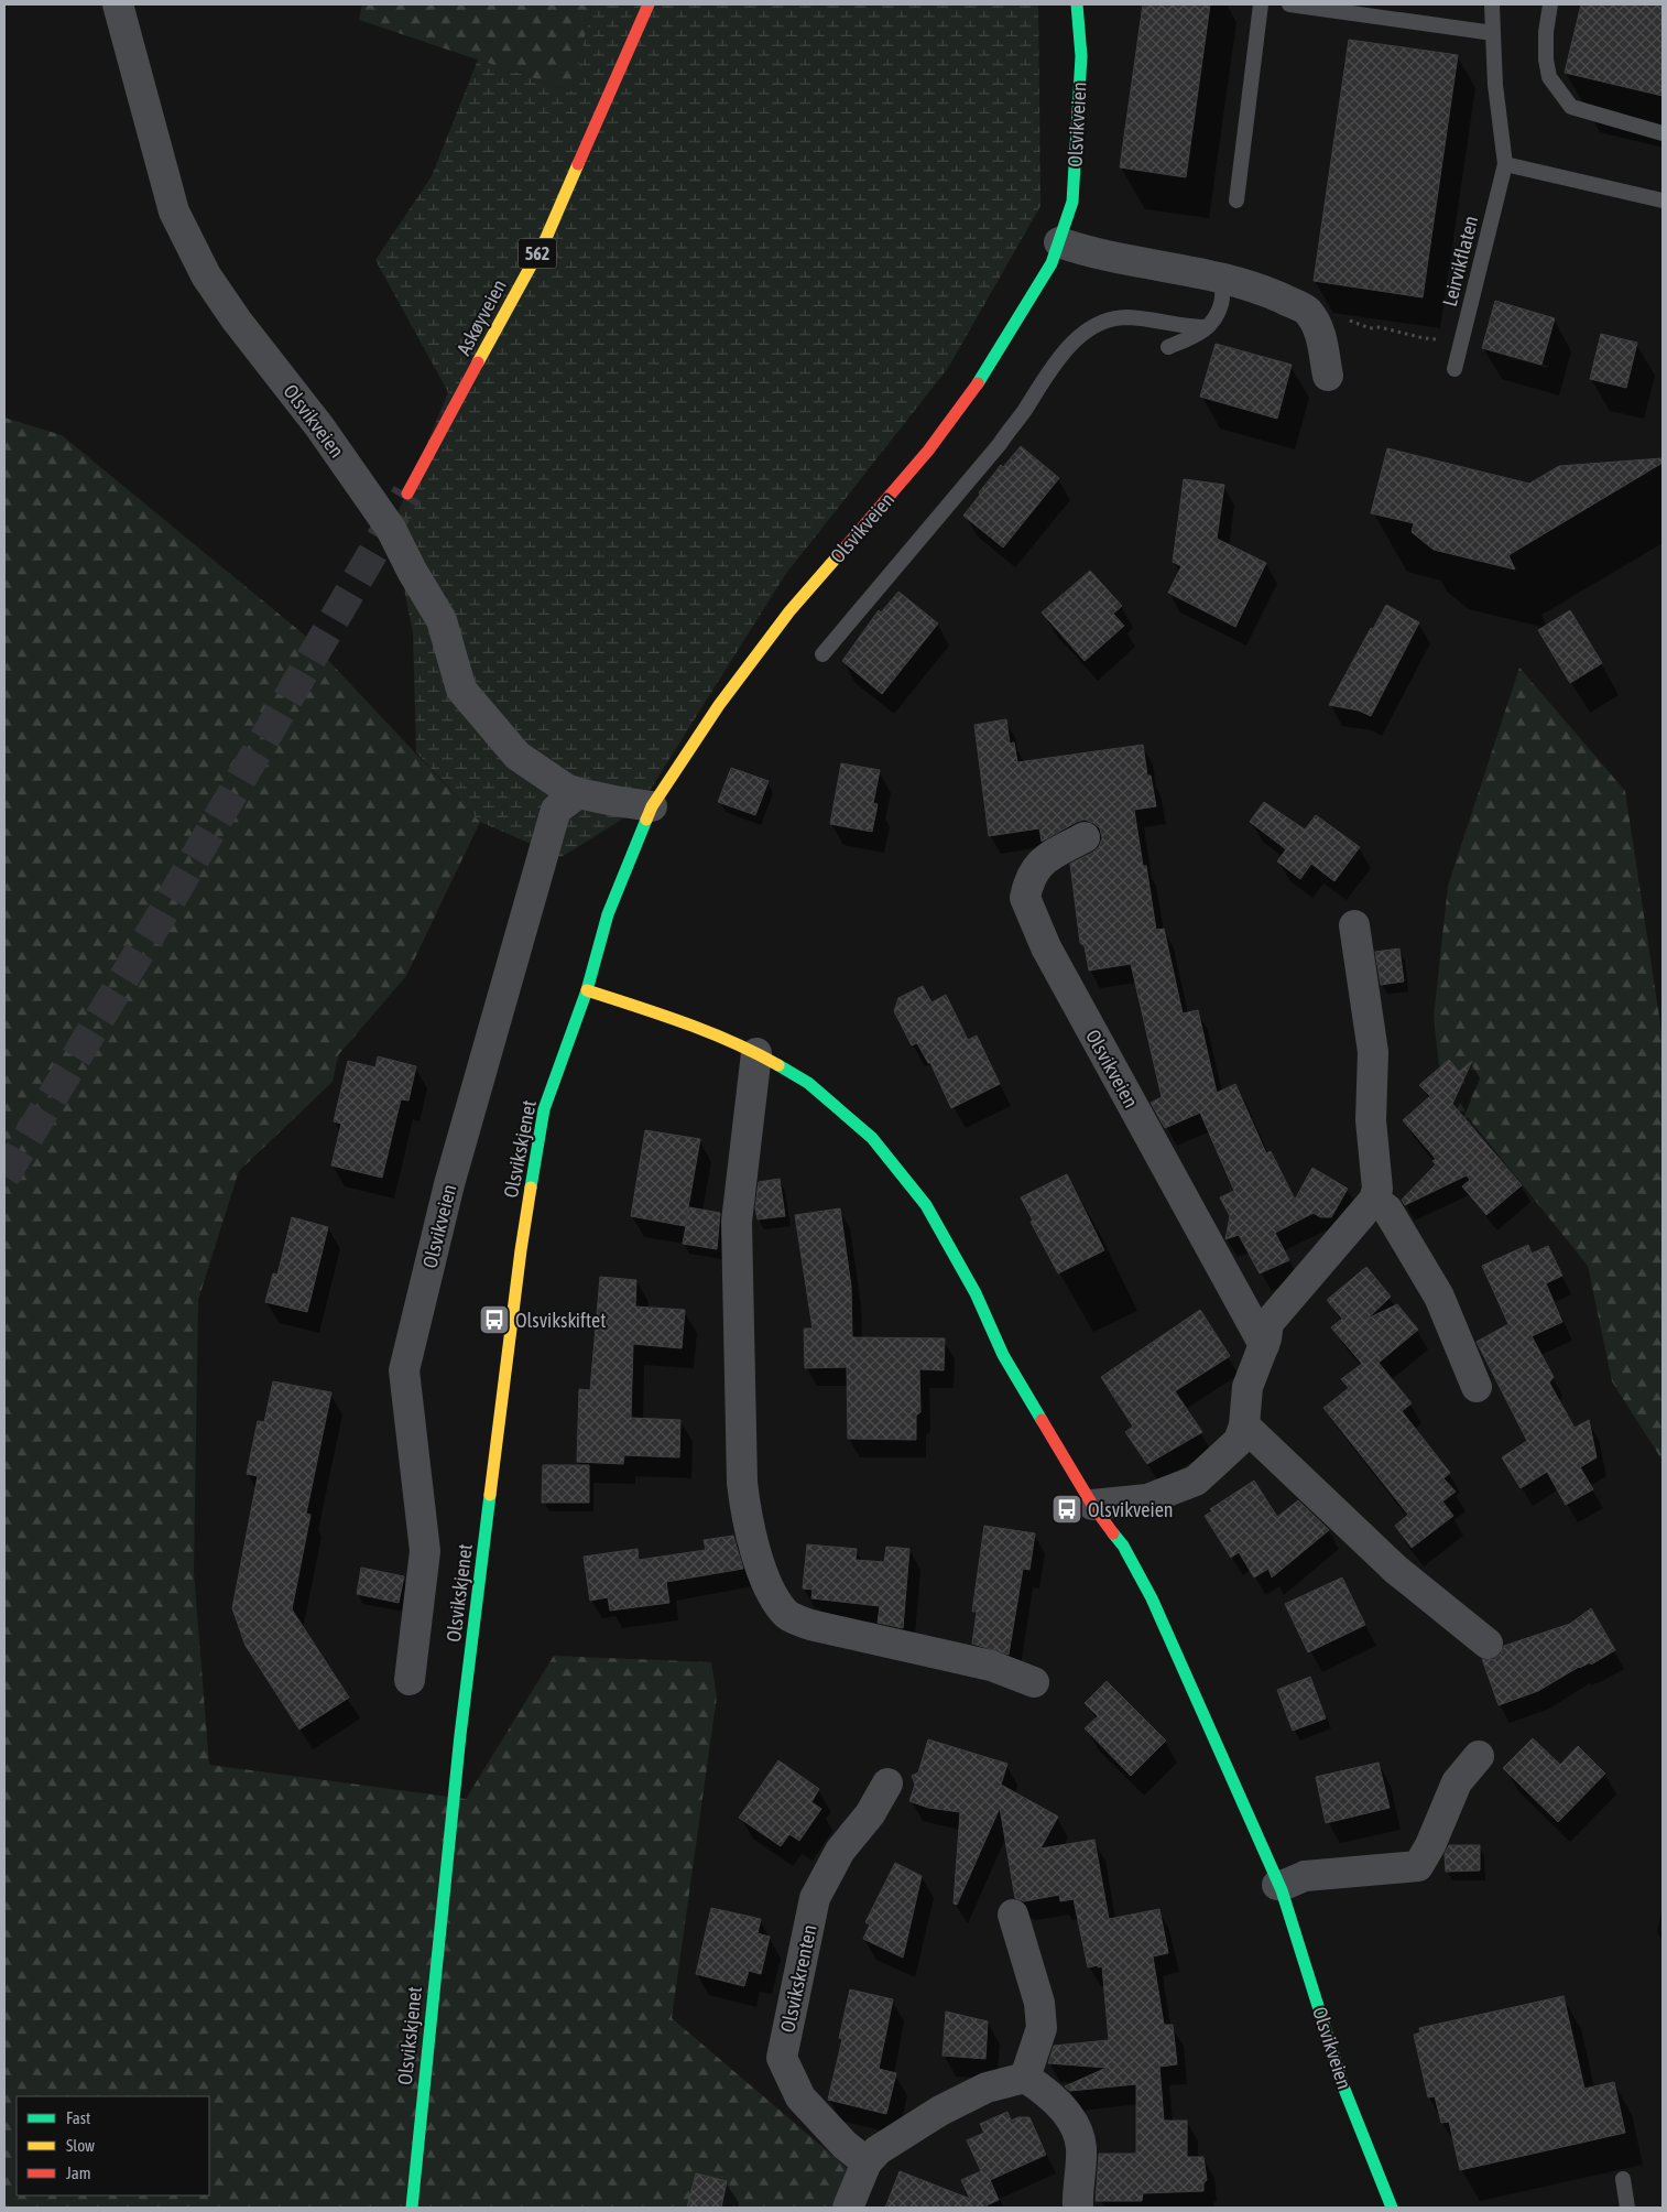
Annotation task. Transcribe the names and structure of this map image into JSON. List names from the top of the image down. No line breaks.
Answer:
{"streets":{"main road":["Olsvikveien","562","Askøyveien","Olsvikskjenet"],"street":["Olsvikskrenten"],"lane":["Leirvikflaten"]},"crossings":[["Olsvikveien","Olsvikskjenet"]],"places":{"bus stop":["Olsvikskiftet","Olsvikveien"]},"legend":["Fast","Slow","Jam"]}
